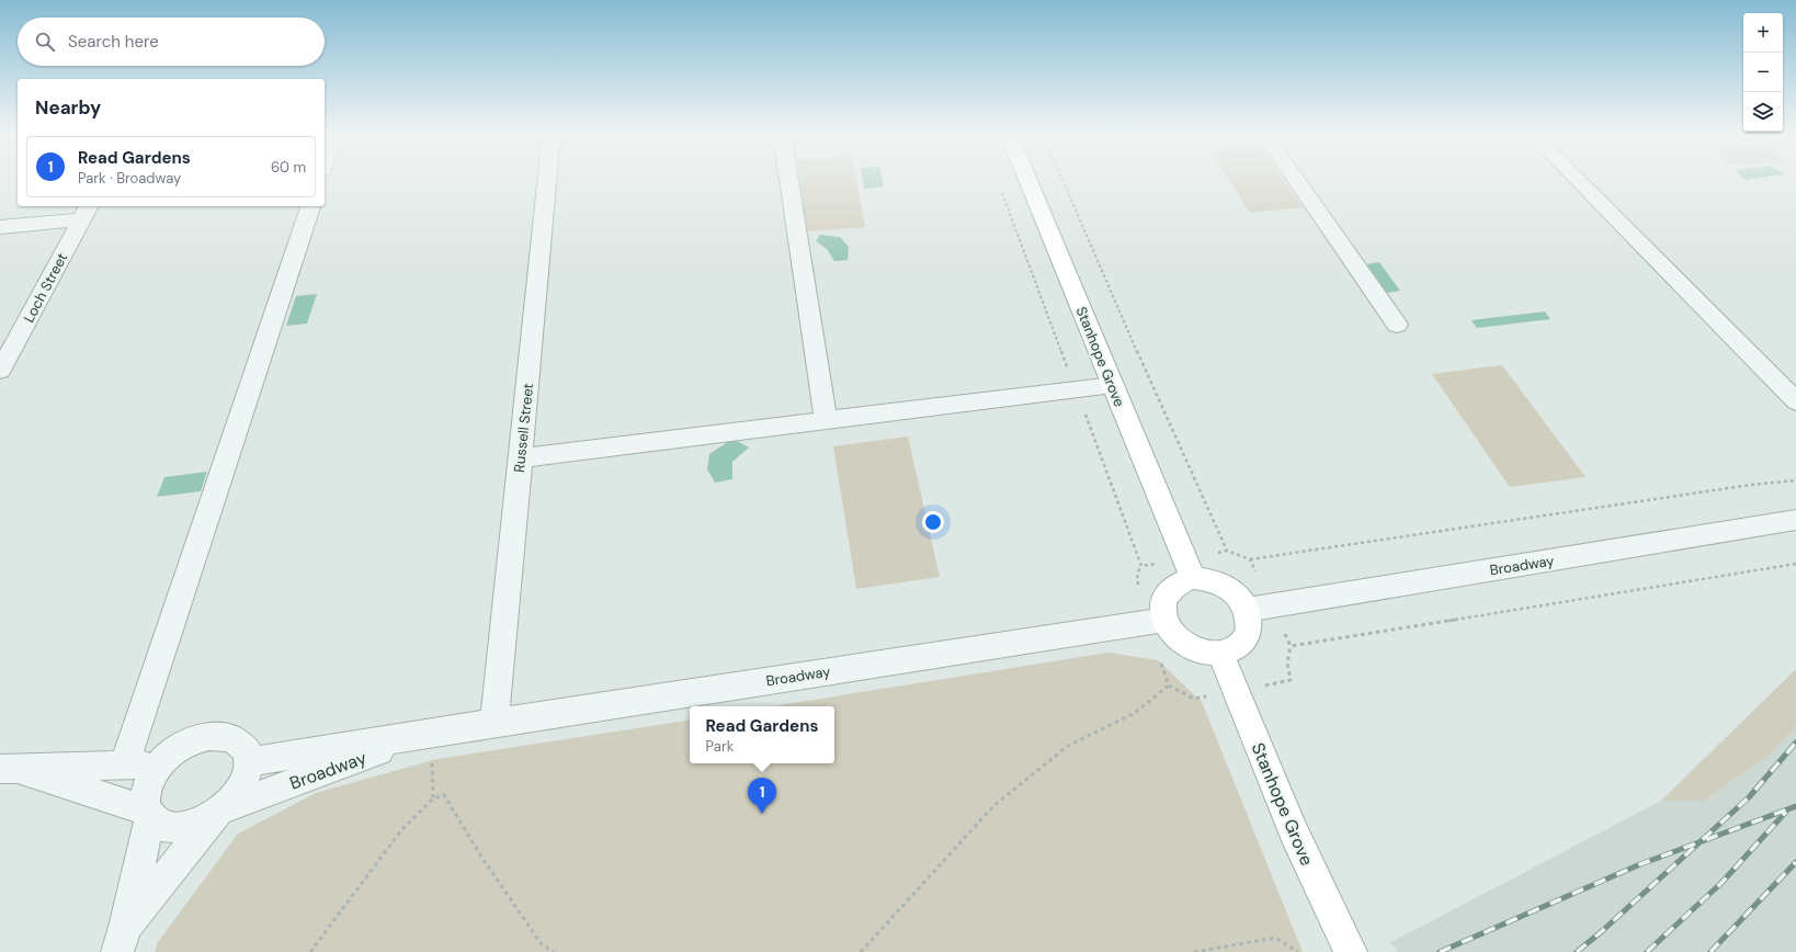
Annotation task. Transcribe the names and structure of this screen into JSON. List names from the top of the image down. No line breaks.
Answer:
{"streets":{"main road":["Stanhope Grove"],"street":["Loch Street","Russell Street","Broadway"]},"crossings":[["Stanhope Grove","Broadway"],["Russell Street","Broadway"]],"page":{"map_buttons":["+","−"],"search":"Search here","heading":"Nearby","list":[{"mark":"1","name":"Read Gardens","note":"Park · Broadway","value":"60 m"}],"popup":["Read Gardens","Park"],"pins":"1"}}
